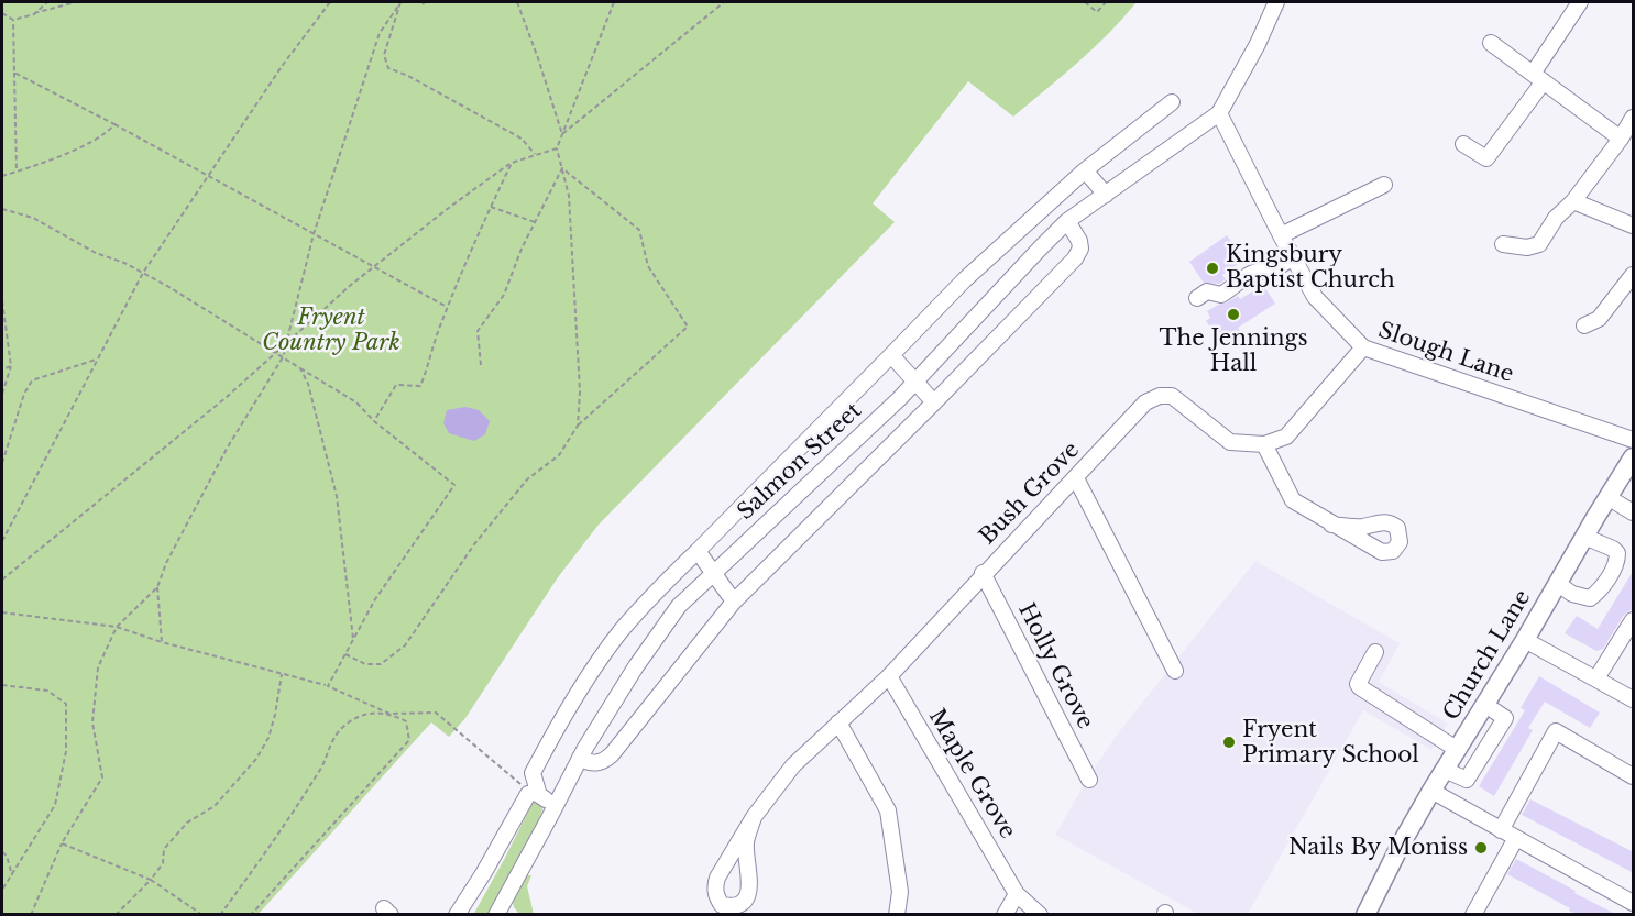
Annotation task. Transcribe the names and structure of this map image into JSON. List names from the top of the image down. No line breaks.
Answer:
{"streets":{"main road":["Church Lane"],"street":["Slough Lane","Salmon Street","Bush Grove","Holly Grove","Maple Grove"]},"crossings":[["Slough Lane","Salmon Street"],["Bush Grove","Holly Grove"],["Bush Grove","Maple Grove"]],"parks":["Fryent Country Park"],"places":["Kingsbury Baptist Church","The Jennings Hall","Fryent Primary School","Nails By Moniss"]}
